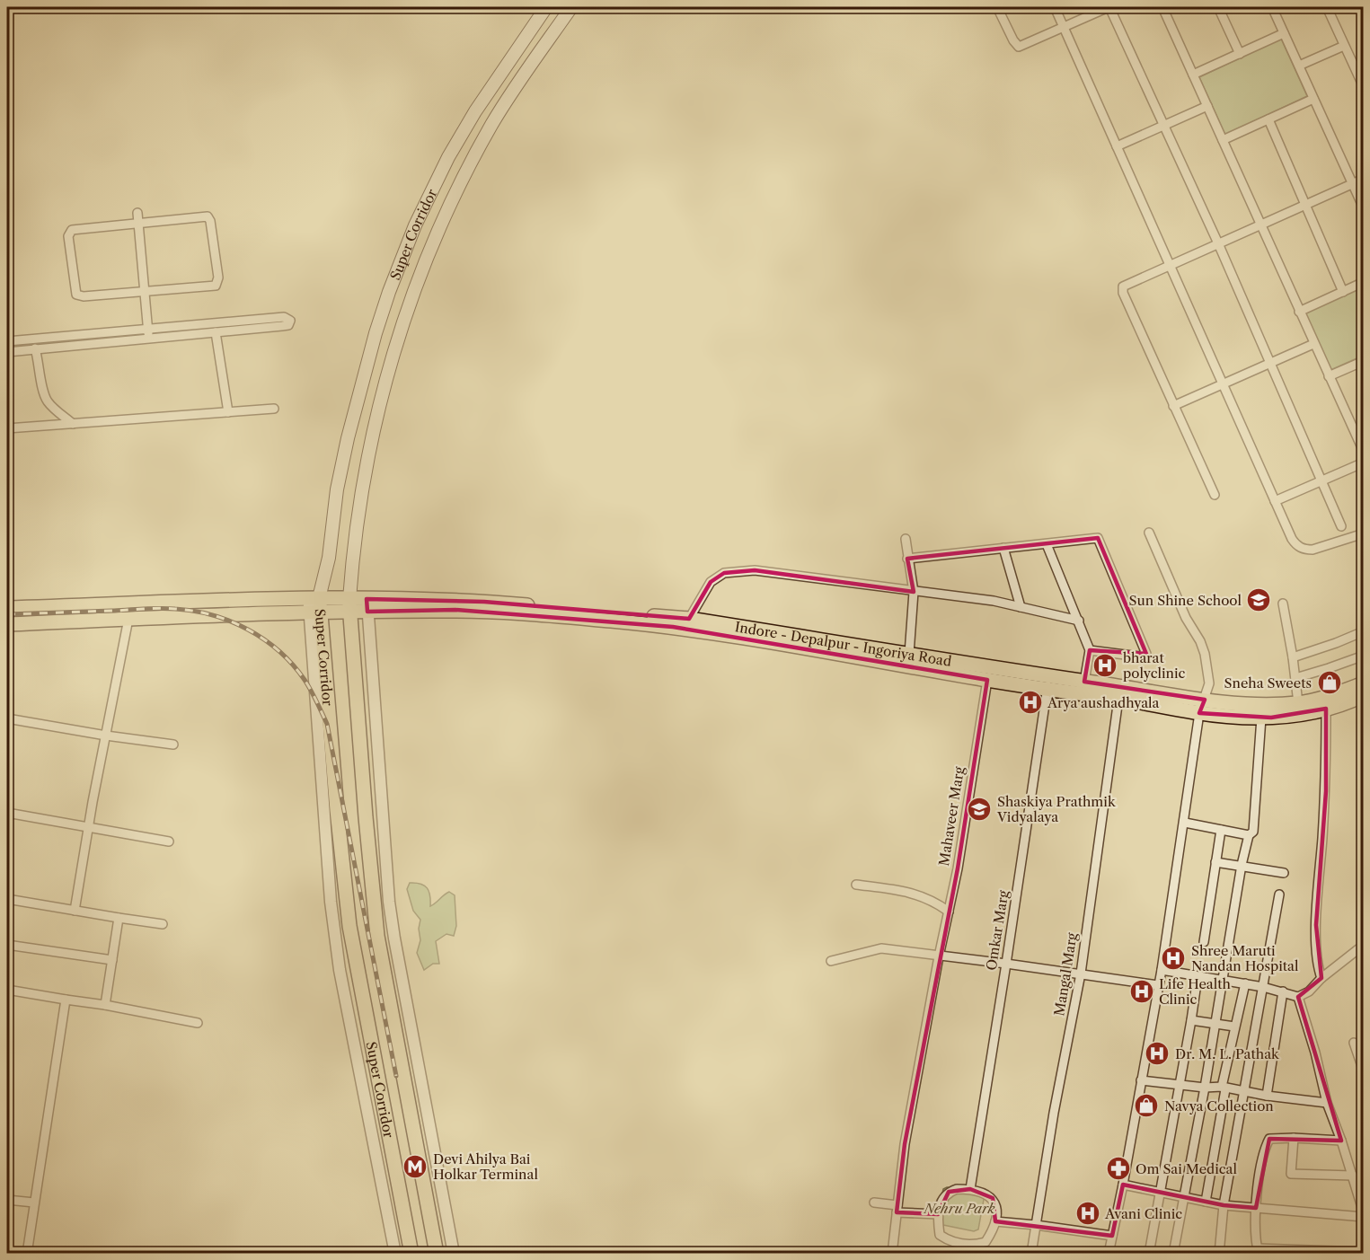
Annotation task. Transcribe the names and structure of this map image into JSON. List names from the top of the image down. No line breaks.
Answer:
{"streets":{"main road":["Super Corridor","Indore - Depalpur - Ingoriya Road"],"street":["Mahaveer Marg","Omkar Marg","Mangal Marg"]},"crossings":[["Super Corridor","Indore - Depalpur - Ingoriya Road"],["Indore - Depalpur - Ingoriya Road","Mahaveer Marg"],["Indore - Depalpur - Ingoriya Road","Omkar Marg"],["Indore - Depalpur - Ingoriya Road","Mangal Marg"]],"parks":["Nehru Park"],"places":{"school or university":["Sun Shine School","Shaskiya Prathmik Vidyalaya"],"hospital":["bharat polyclinic","Arya aushadhyala","Shree Maruti Nandan Hospital","Life Health Clinic","Dr. M. L. Pathak","Avani Clinic"],"shop":["Sneha Sweets","Navya Collection"],"metro station":["Devi Ahilya Bai Holkar Terminal"],"pharmacy":["Om Sai Medical"]}}
